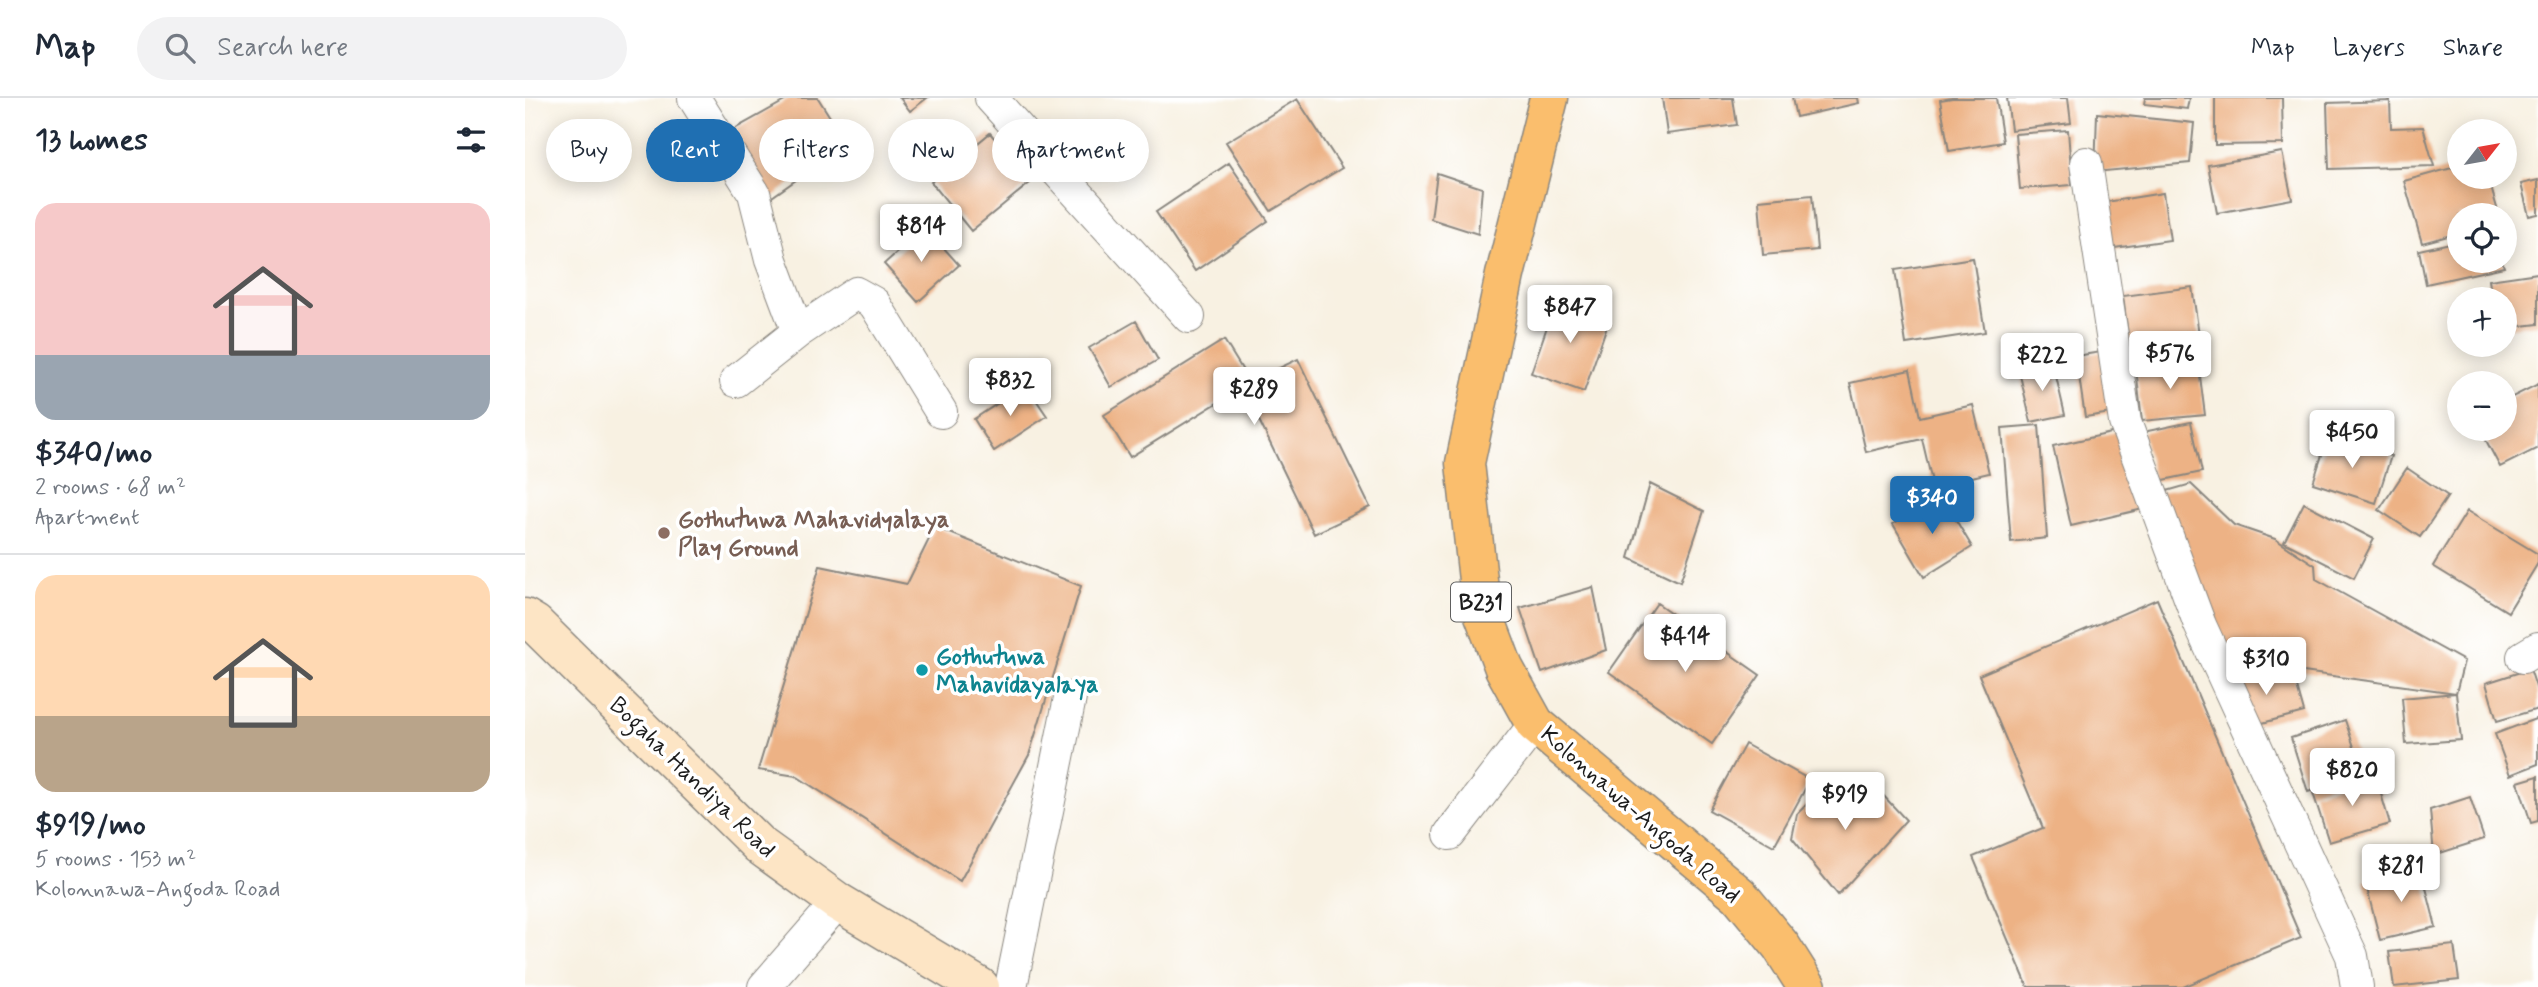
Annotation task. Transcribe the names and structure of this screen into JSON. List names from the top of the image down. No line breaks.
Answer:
{"streets":{"main road":["B231","Kolonnawa-Angoda Road"],"street":["Bogaha Handiya Road"]},"places":["Gothutuwa Mahavidyalaya Play Ground","Gothutuwa Mahavidayalaya"],"north":"top right","page":{"header":"Map","search":"Search here","nav":["Map","Layers","Share"],"heading":"13 homes","map_buttons":["+","−"],"chip":["Buy","Rent","Filters","New","Apartment"],"list":[{"name":"$340/mo","note":"2 rooms · 68 m² · Apartment"},{"name":"$919/mo","note":"5 rooms · 153 m² · Kolonnawa-Angoda Road"}],"price":["$814","$847","$576","$222","$832","$289","$450","$340","$414","$310","$820","$919","$281"]}}
